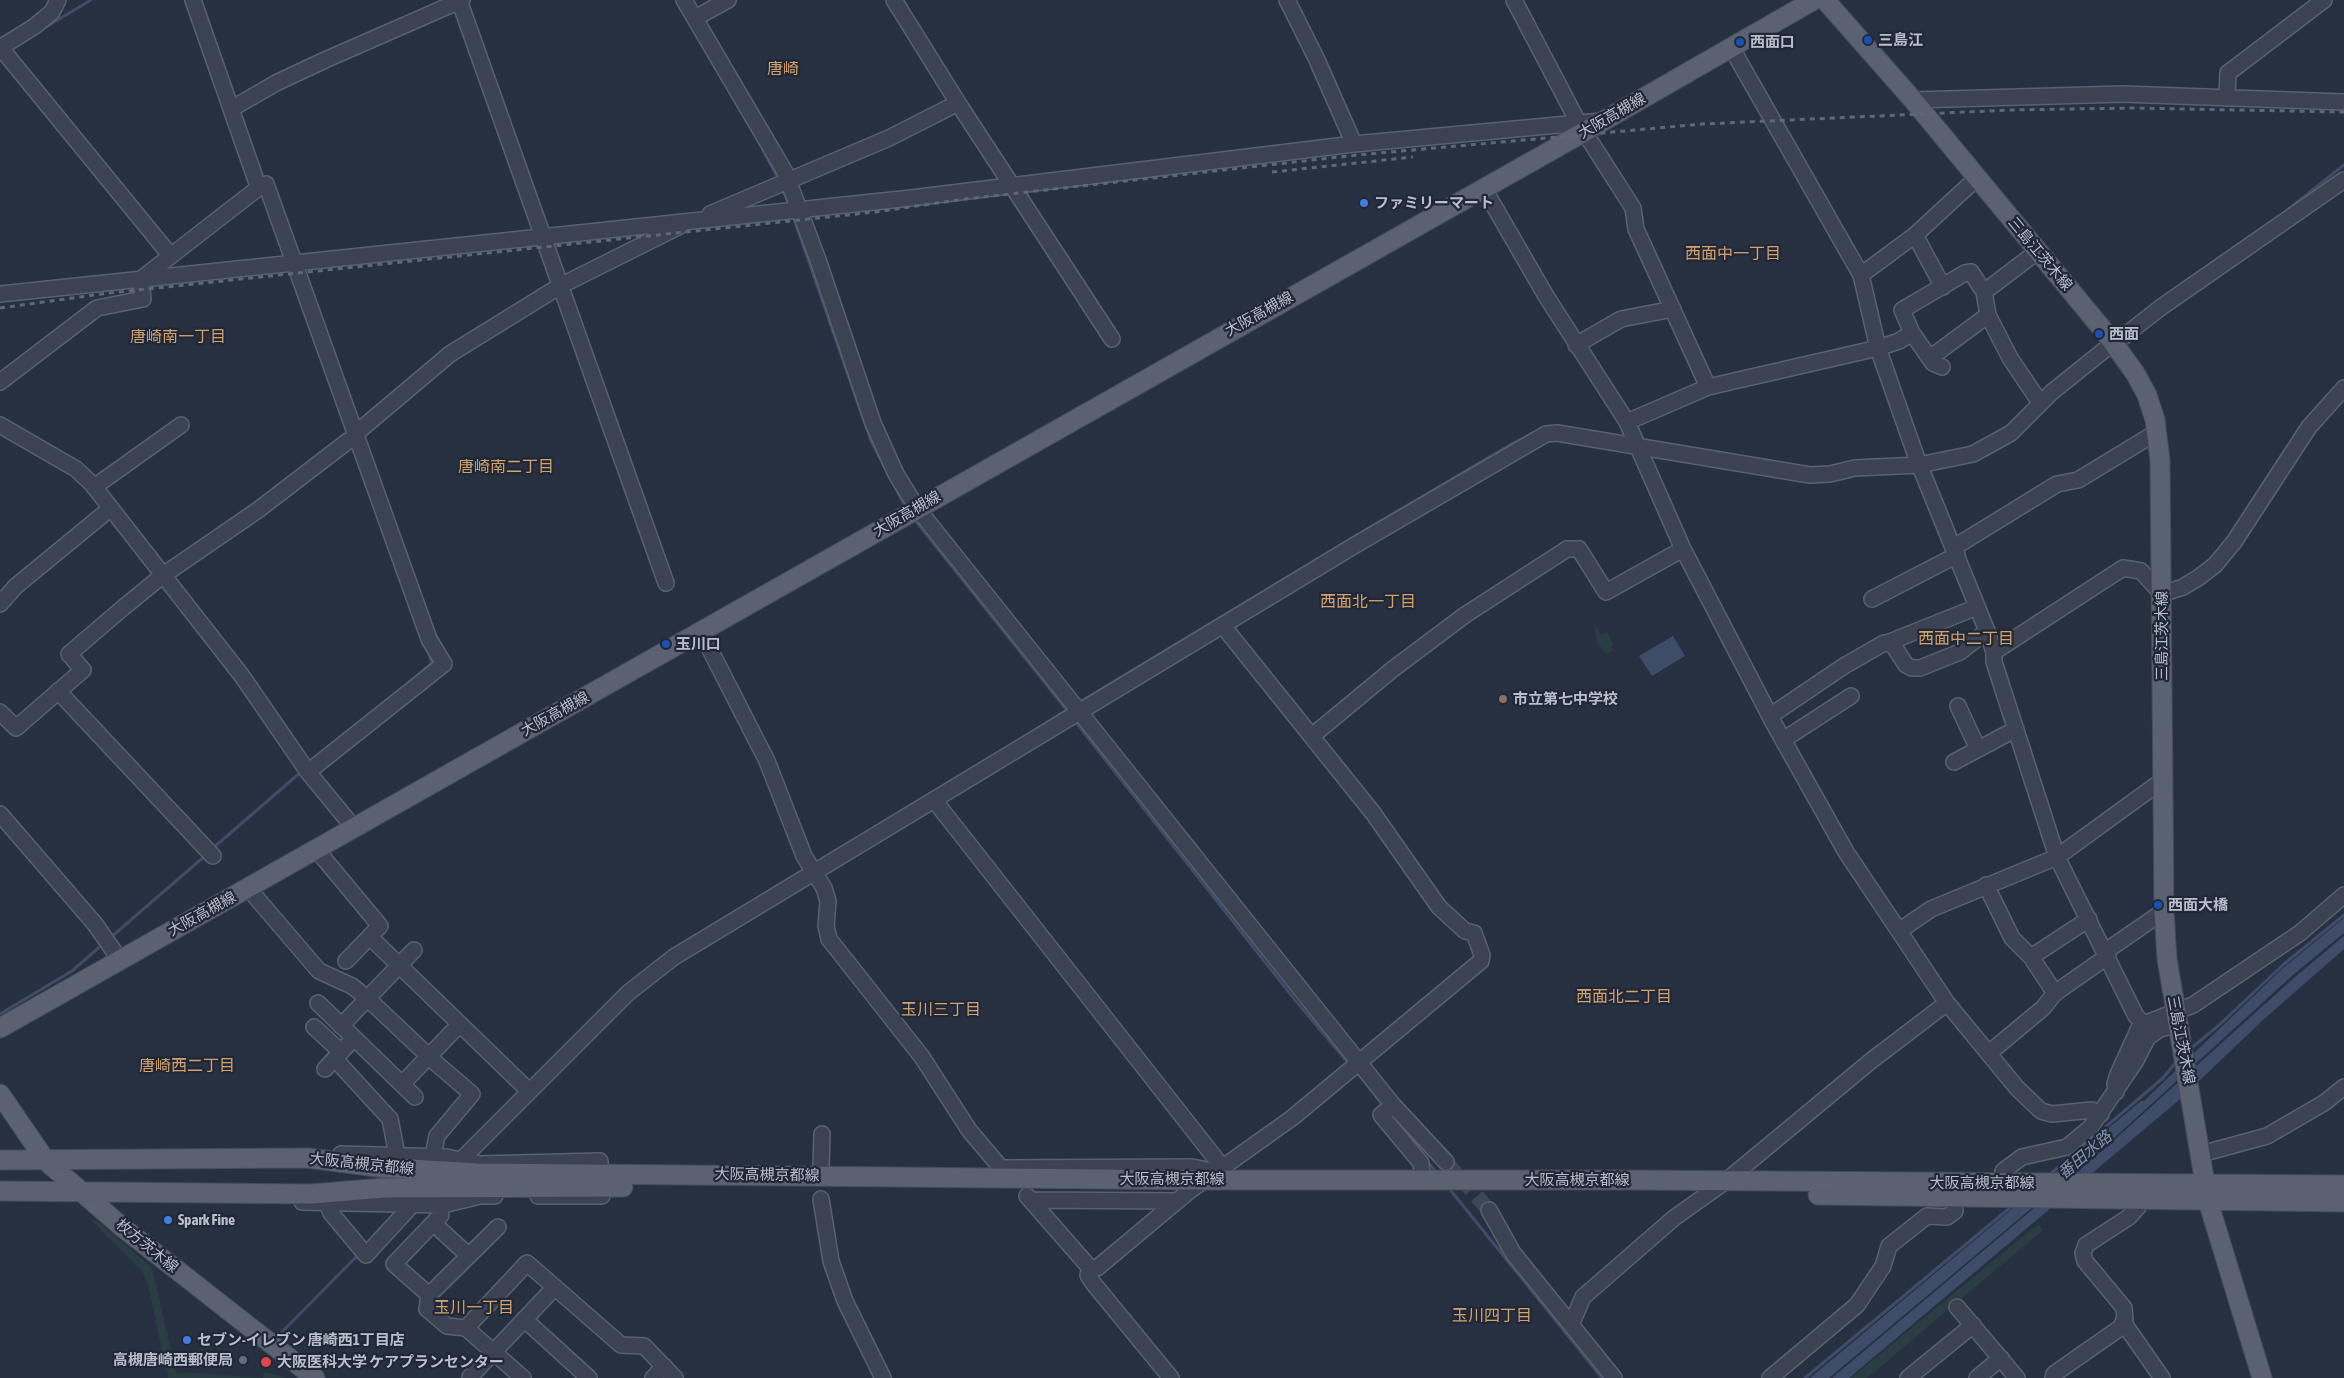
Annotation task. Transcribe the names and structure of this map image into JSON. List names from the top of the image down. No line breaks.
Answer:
{"streets":{"main road":["大阪高槻線","三島江茨木線","大阪高槻京都線","枚方茨木線"]},"crossings":[["三島江茨木線","大阪高槻京都線"],["大阪高槻京都線","枚方茨木線"]],"districts":["唐崎","西面中一丁目","唐崎南一丁目","唐崎南二丁目","西面北一丁目","西面中二丁目","西面北二丁目","玉川三丁目","唐崎西二丁目","玉川一丁目","玉川四丁目"],"water":["番田水路"],"places":["三島江","西面口","ファミリーマート","西面","玉川口","市立第七中学校","西面大橋","Spark Fine","セブン-イレブン 唐崎西1丁目店","高槻唐崎西郵便局","大阪医科大学 ケアプランセンター"]}
